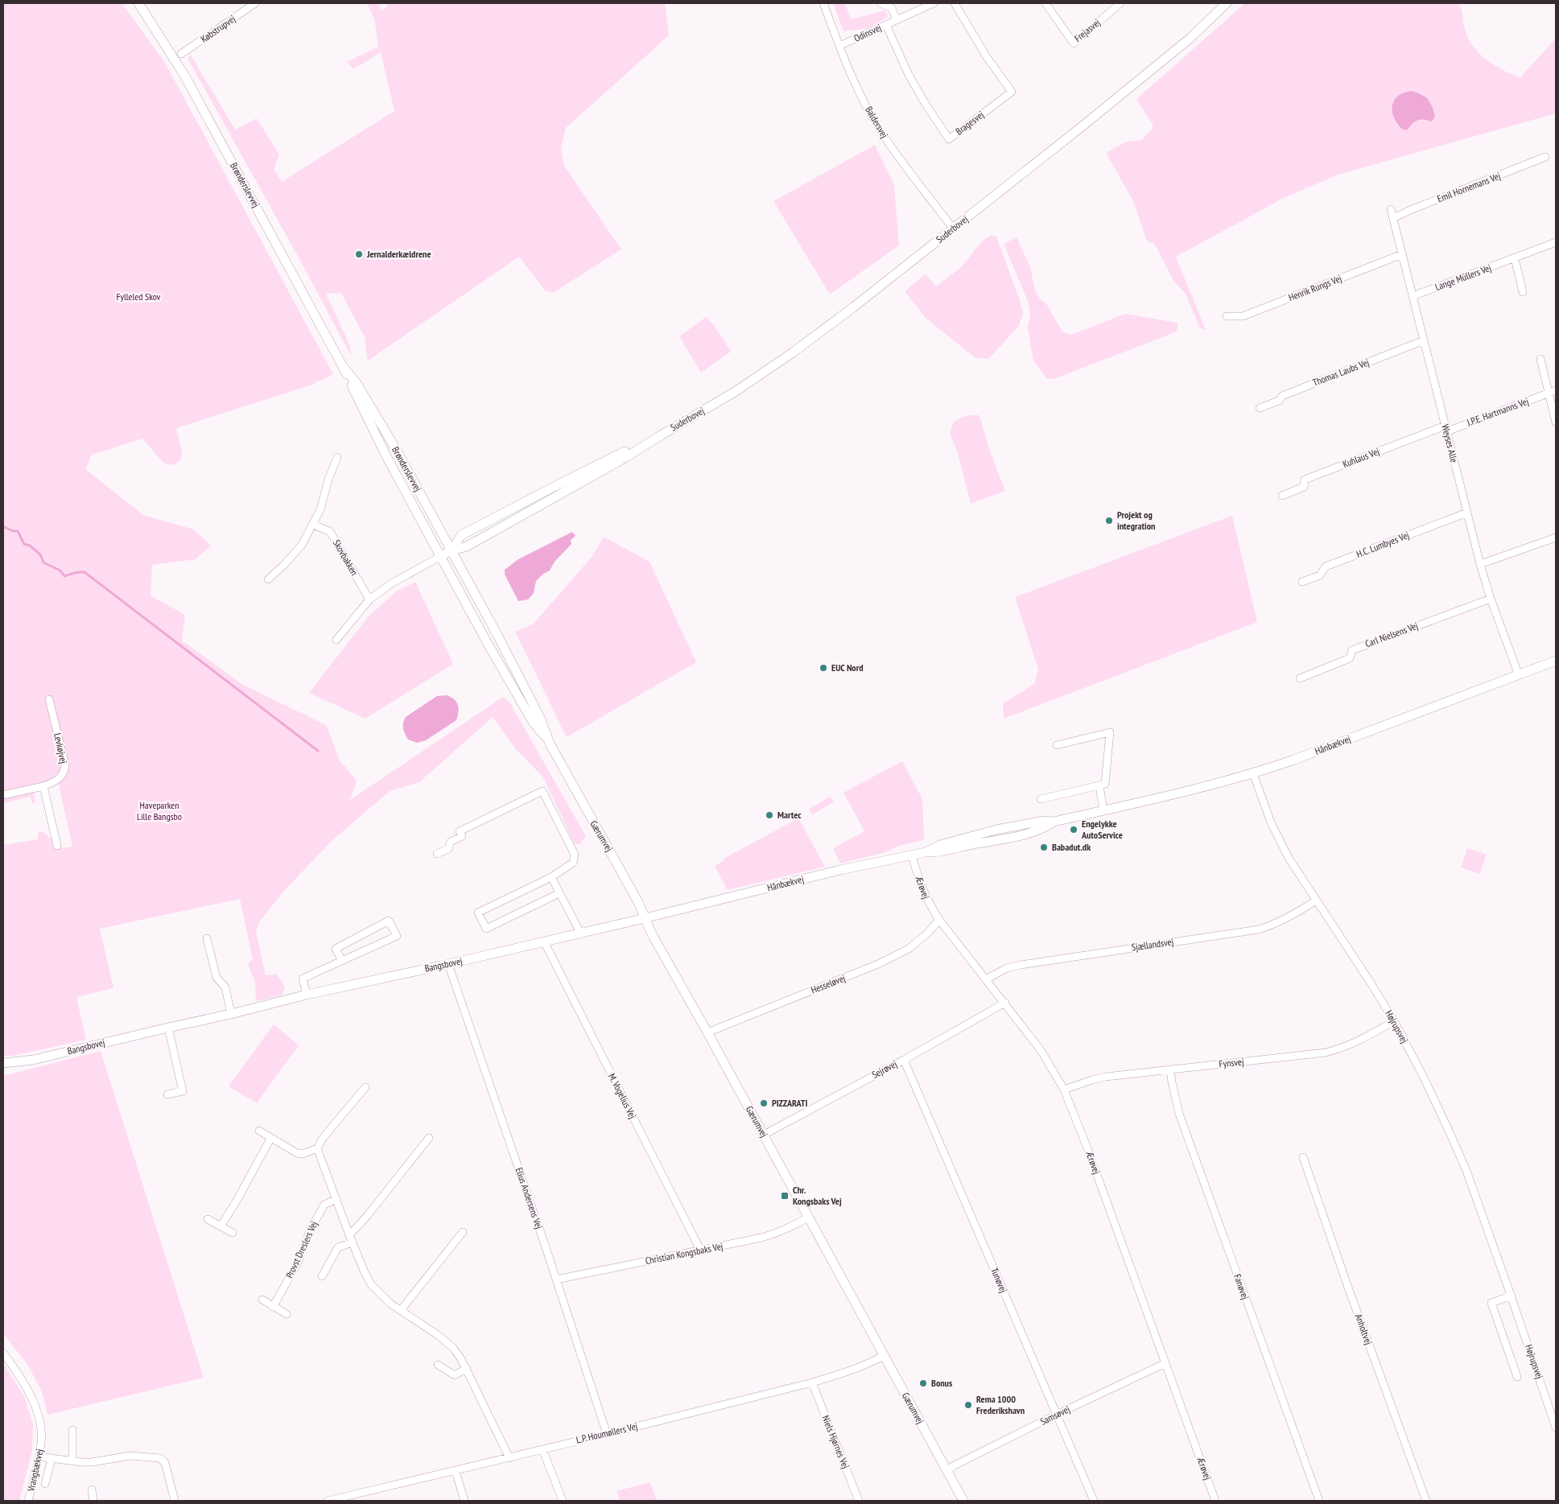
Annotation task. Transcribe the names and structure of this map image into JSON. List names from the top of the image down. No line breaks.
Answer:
{"streets":{"street":["Købstrupvej","Frejasvej","Odinsvej","Baldersvej","Bragesvej","Brønderslevvej","Emil Hornemans Vej","Suderbovej","Lange Müllers Vej","Henrik Rungs Vej","Thomas Laubs Vej","J.P.E. Hartmanns Vej","Weyses Alle","Kuhlaus Vej","H.C. Lumbyes Vej","Skovbakken","Carl Nielsens Vej","Hånbækvej","Levkøjvej","Gærumvej","Ærøvej","Sjællandsvej","Bangsbovej","Hesseløvej","Højrupsvej","Fynsvej","Sejrøvej","M. Vogelius Vej","Elius Andersens Vej","Provst Dreslers Vej","Christian Kongsbaks Vej","Tunøvej","Fanøvej","Anholtvej","Samsøvej","L.P. Houmøllers Vej","Niels Hjørnes Vej","Vrangbækvej"]},"crossings":[["Odinsvej","Baldersvej"],["Odinsvej","Bragesvej"],["Baldersvej","Suderbovej"],["Brønderslevvej","Suderbovej"],["Brønderslevvej","Gærumvej"],["Emil Hornemans Vej","Weyses Alle"],["Suderbovej","Gærumvej"],["Lange Müllers Vej","Weyses Alle"],["Henrik Rungs Vej","Weyses Alle"],["Thomas Laubs Vej","Weyses Alle"],["J.P.E. Hartmanns Vej","Weyses Alle"],["J.P.E. Hartmanns Vej","Kuhlaus Vej"],["Weyses Alle","Kuhlaus Vej"],["Weyses Alle","H.C. Lumbyes Vej"],["Weyses Alle","Carl Nielsens Vej"],["Weyses Alle","Hånbækvej"],["Hånbækvej","Gærumvej"],["Hånbækvej","Ærøvej"],["Hånbækvej","Bangsbovej"],["Hånbækvej","Højrupsvej"],["Gærumvej","Bangsbovej"],["Gærumvej","Hesseløvej"],["Gærumvej","Sejrøvej"],["Gærumvej","Christian Kongsbaks Vej"],["Gærumvej","Samsøvej"],["Gærumvej","L.P. Houmøllers Vej"],["Ærøvej","Sjællandsvej"],["Ærøvej","Hesseløvej"],["Ærøvej","Fynsvej"],["Ærøvej","Sejrøvej"],["Ærøvej","Samsøvej"],["Sjællandsvej","Højrupsvej"],["Bangsbovej","M. Vogelius Vej"],["Bangsbovej","Elius Andersens Vej"],["Højrupsvej","Fynsvej"],["Fynsvej","Fanøvej"],["Sejrøvej","Tunøvej"],["M. Vogelius Vej","Christian Kongsbaks Vej"],["Elius Andersens Vej","Christian Kongsbaks Vej"],["Elius Andersens Vej","L.P. Houmøllers Vej"],["Tunøvej","Samsøvej"],["L.P. Houmøllers Vej","Niels Hjørnes Vej"]],"parks":["Fylleled Skov","Haveparken Lille Bangsbo"],"places":{"other":["Jernalderkældrene","Projekt og integration","EUC Nord","Martec","Engelykke AutoService","Babadut.dk","PIZZARATI","Bonus","Rema 1000 Frederikshavn"],"transit":["Chr. Kongsbaks Vej"]}}
